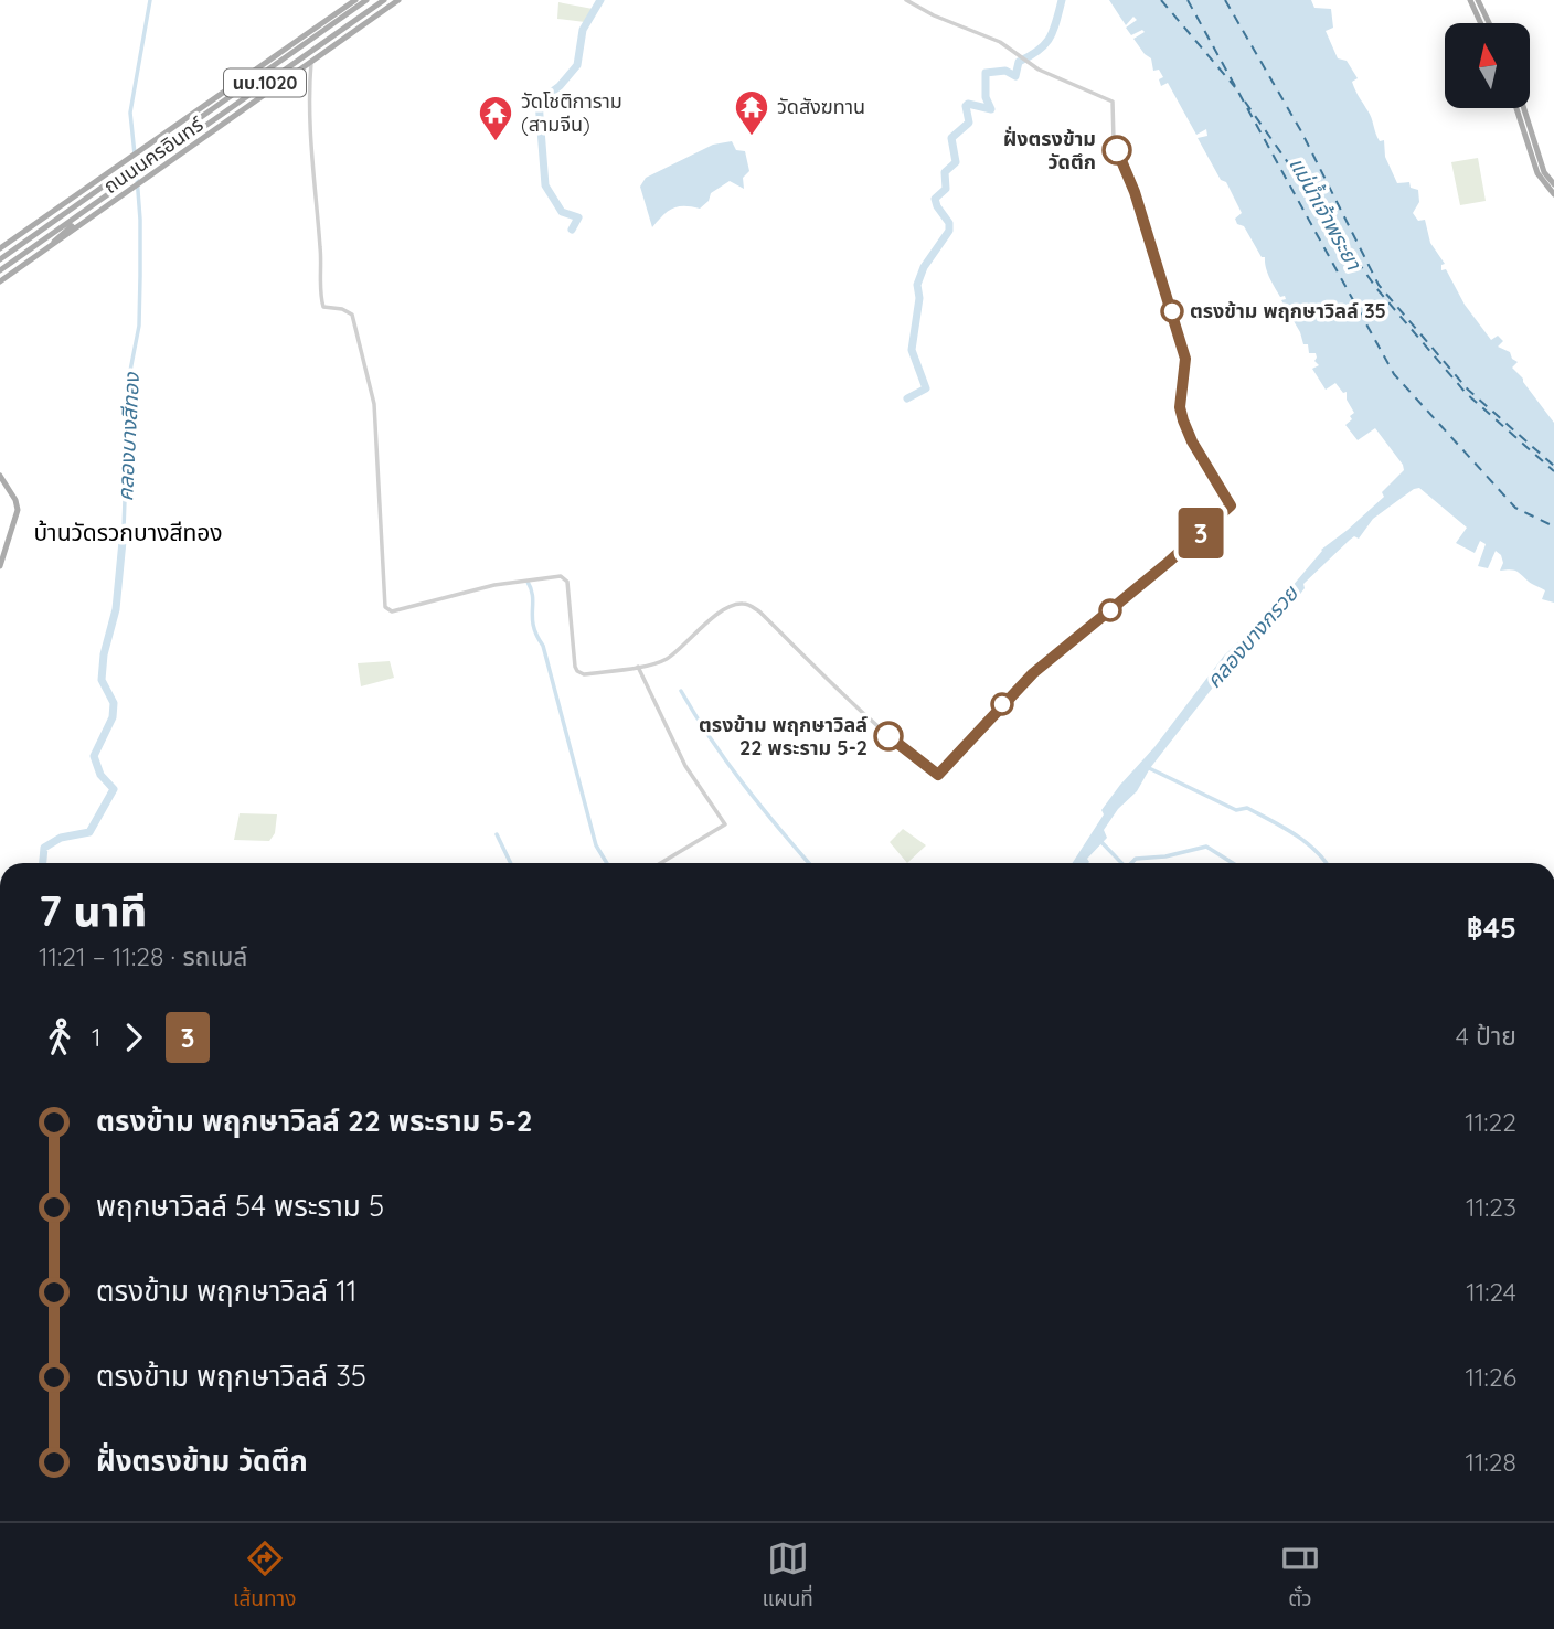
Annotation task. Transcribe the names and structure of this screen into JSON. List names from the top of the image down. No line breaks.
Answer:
{"streets":{"main road":["นบ.1020","ถนนนครอินทร์"]},"districts":["บ้านวัดรวกบางสีทอง"],"water":["แม่น้ำเจ้าพระยา","คลองบางสีทอง","คลองบางกรวย"],"places":{"temple":["วัดสังฆทาน","วัดโชติการาม (สามจีน)"],"other":["ฝั่งตรงข้าม วัดตึก","ตรงข้าม พฤกษาวิลล์ 35","ตรงข้าม พฤกษาวิลล์ 22 พระราม 5-2"]},"lines":["bus line 3"],"north":"top","page":{"on_map":"3","heading":["7 นาที","11:21 – 11:28 · รถเมล์","฿45"],"legs":["1","3","4 ป้าย"],"list":[{"name":"ตรงข้าม พฤกษาวิลล์ 22 พระราม 5-2","value":"11:22"},{"name":"พฤกษาวิลล์ 54 พระราม 5","value":"11:23"},{"name":"ตรงข้าม พฤกษาวิลล์ 11","value":"11:24"},{"name":"ตรงข้าม พฤกษาวิลล์ 35","value":"11:26"},{"name":"ฝั่งตรงข้าม วัดตึก","value":"11:28"}],"tabs":["เส้นทาง","แผนที่","ตั๋ว"]}}
